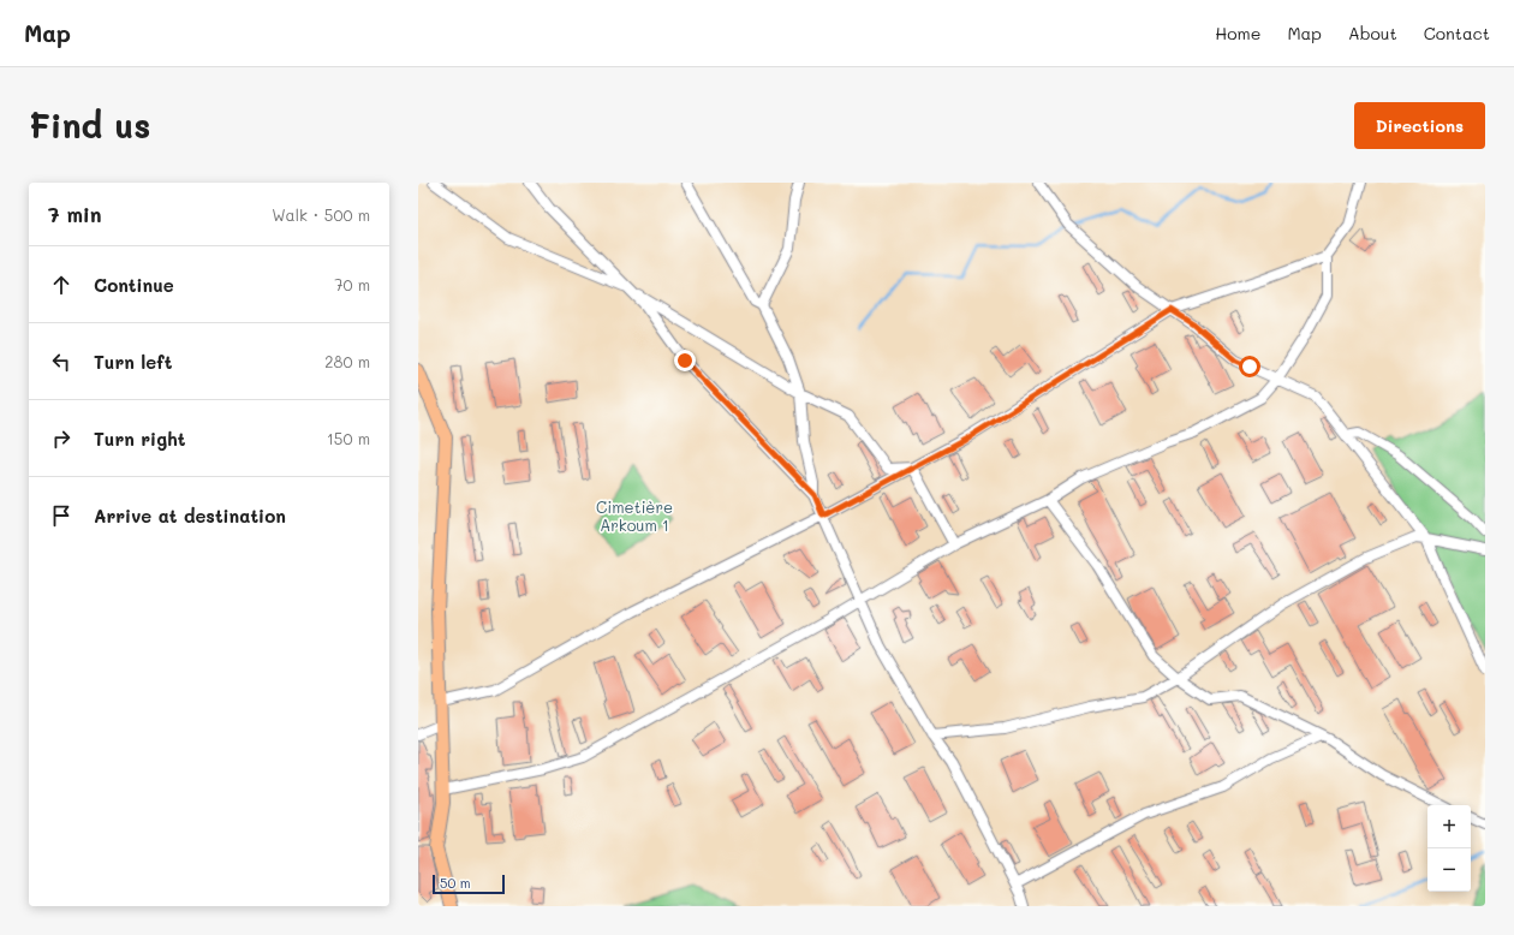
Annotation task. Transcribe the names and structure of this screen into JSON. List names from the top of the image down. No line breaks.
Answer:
{"parks":["Cimetière Arkoum 1"],"scale_bar":"50 m","page":{"header":"Map","nav":["Home","Map","About","Contact"],"buttons":"Directions","title":"Find us","heading":["7 min","Walk · 500 m"],"list":[["Continue","70 m"],["Turn left","280 m"],["Turn right","150 m"],"Arrive at destination"],"map_buttons":["+","−"],"scale":"50 m"}}
